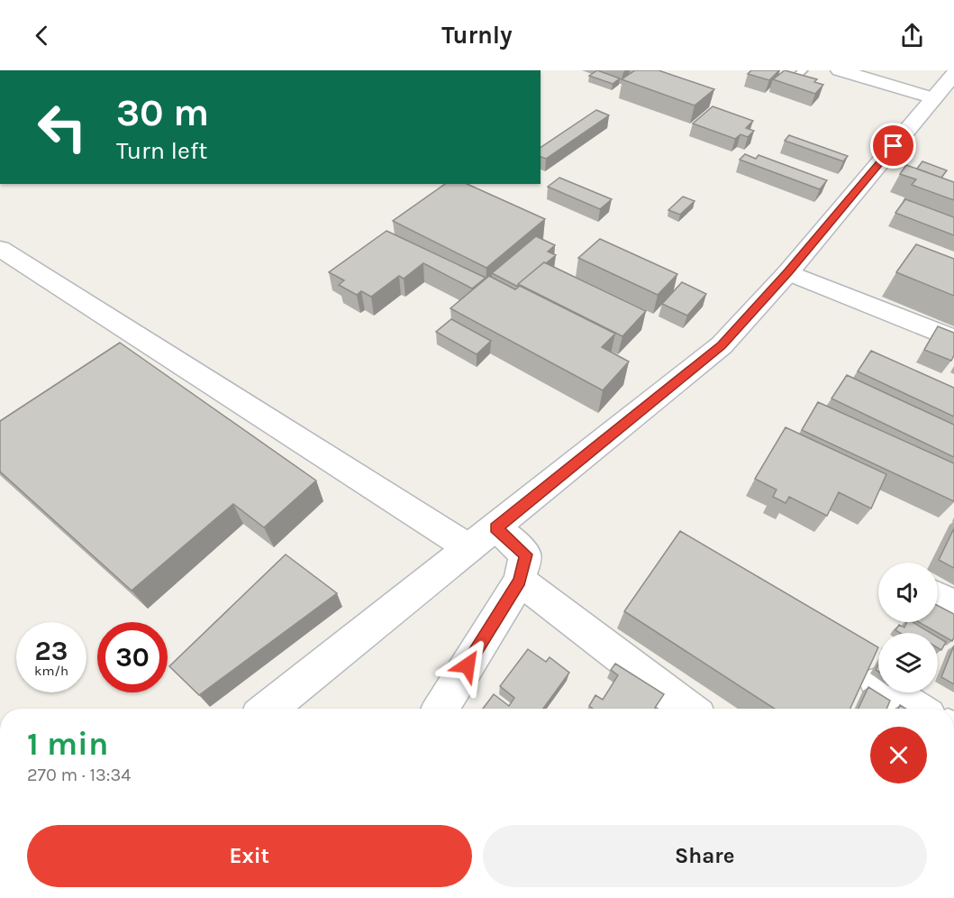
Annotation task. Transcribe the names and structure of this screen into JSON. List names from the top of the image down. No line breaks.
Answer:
{"page":{"header":"Turnly","turn":["30 m","Turn left"],"speed":"23 km/h","limit":"30","heading":["1 min","270 m · 13:34"],"buttons":["Exit","Share"]}}
